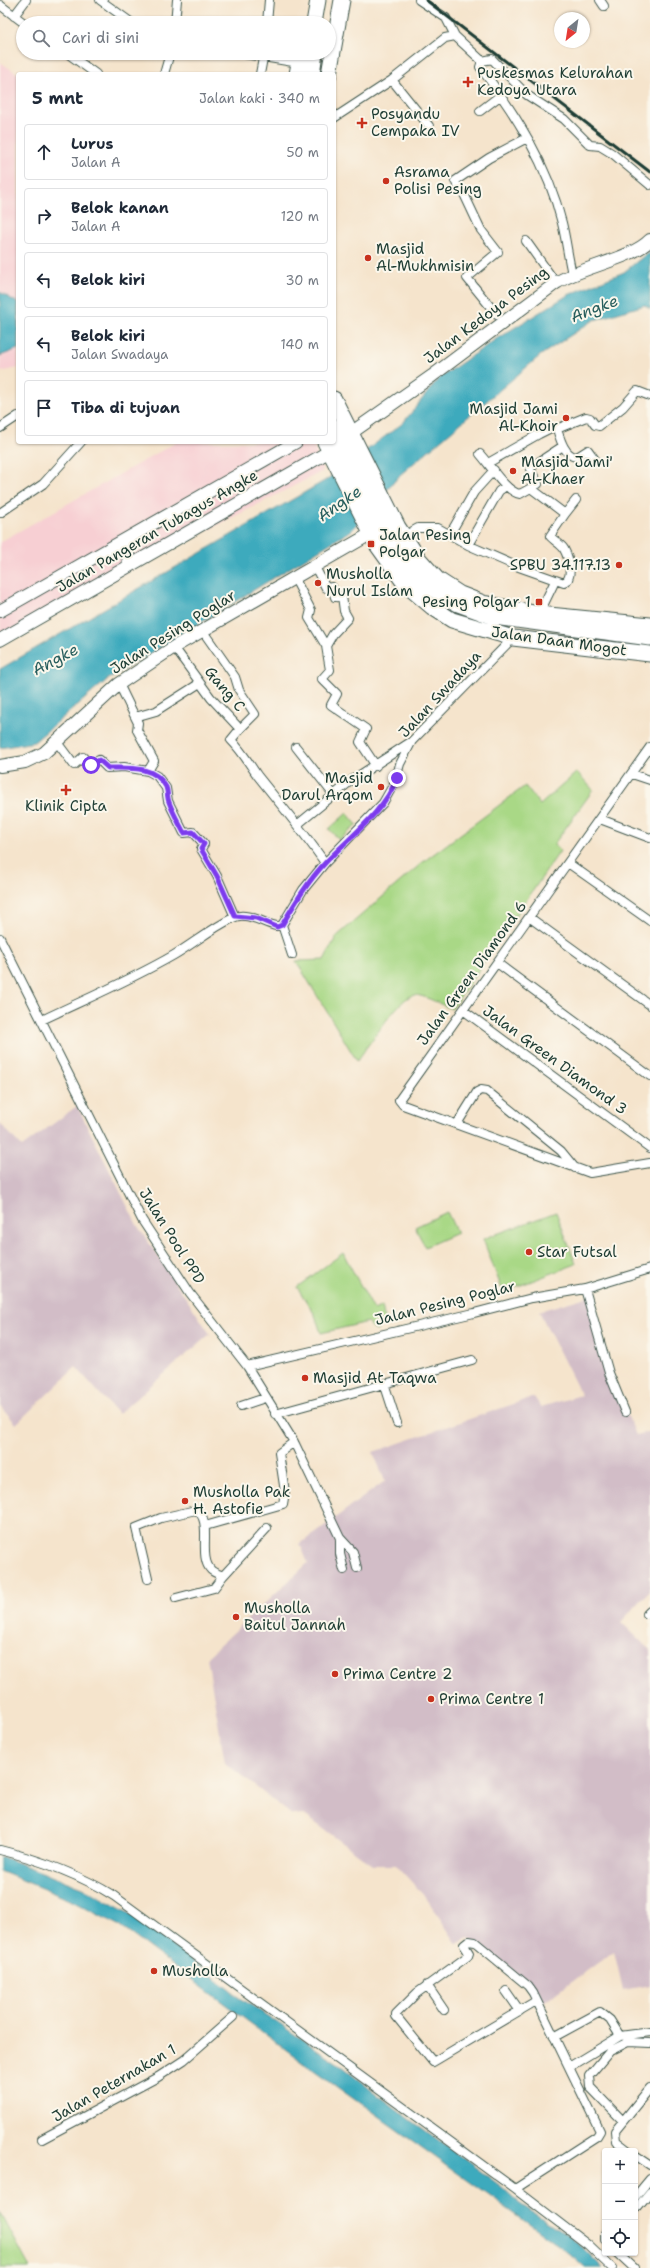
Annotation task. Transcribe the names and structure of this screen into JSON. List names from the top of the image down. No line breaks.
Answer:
{"streets":{"highway":["Jalan Daan Mogot"],"street":["Jalan Kedoya Pesing","Jalan Pangeran Tubagus Angke","Jalan Pesing Poglar","Gang C","Jalan Swadaya","Jalan Green Diamond 6","Jalan Green Diamond 3","Jalan Pool PPD","Jalan Peternakan 1"]},"crossings":[["Jalan Kedoya Pesing","Jalan Daan Mogot"],["Jalan Pangeran Tubagus Angke","Jalan Daan Mogot"],["Jalan Pesing Poglar","Jalan Daan Mogot"],["Jalan Pesing Poglar","Gang C"],["Jalan Pesing Poglar","Jalan Pool PPD"],["Jalan Daan Mogot","Jalan Swadaya"],["Gang C","Jalan Swadaya"],["Jalan Green Diamond 6","Jalan Green Diamond 3"]],"water":["Angke"],"places":{"health":["Puskesmas Kelurahan Kedoya Utara","Posyandu Cempaka IV","Klinik Cipta"],"other":["Asrama Polisi Pesing","Masjid Al-Mukhmisin","Masjid Jami Al-Khoir","Masjid Jami' Al-Khaer","SPBU 34.117.13","Musholla Nurul Islam","Masjid Darul Arqom","Star Futsal","Masjid At Taqwa","Musholla Pak H. Astofie","Musholla Baitul Jannah","Prima Centre 2","Prima Centre 1","Musholla"],"transit":["Jalan Pesing Polgar","Pesing Polgar 1"]},"north":"bottom left","page":{"search":"Cari di sini","heading":["5 mnt","Jalan kaki · 340 m"],"list":[["Lurus","Jalan A","50 m"],["Belok kanan","Jalan A","120 m"],["Belok kiri","30 m"],["Belok kiri","Jalan Swadaya","140 m"],"Tiba di tujuan"],"map_buttons":["+","−"]}}
